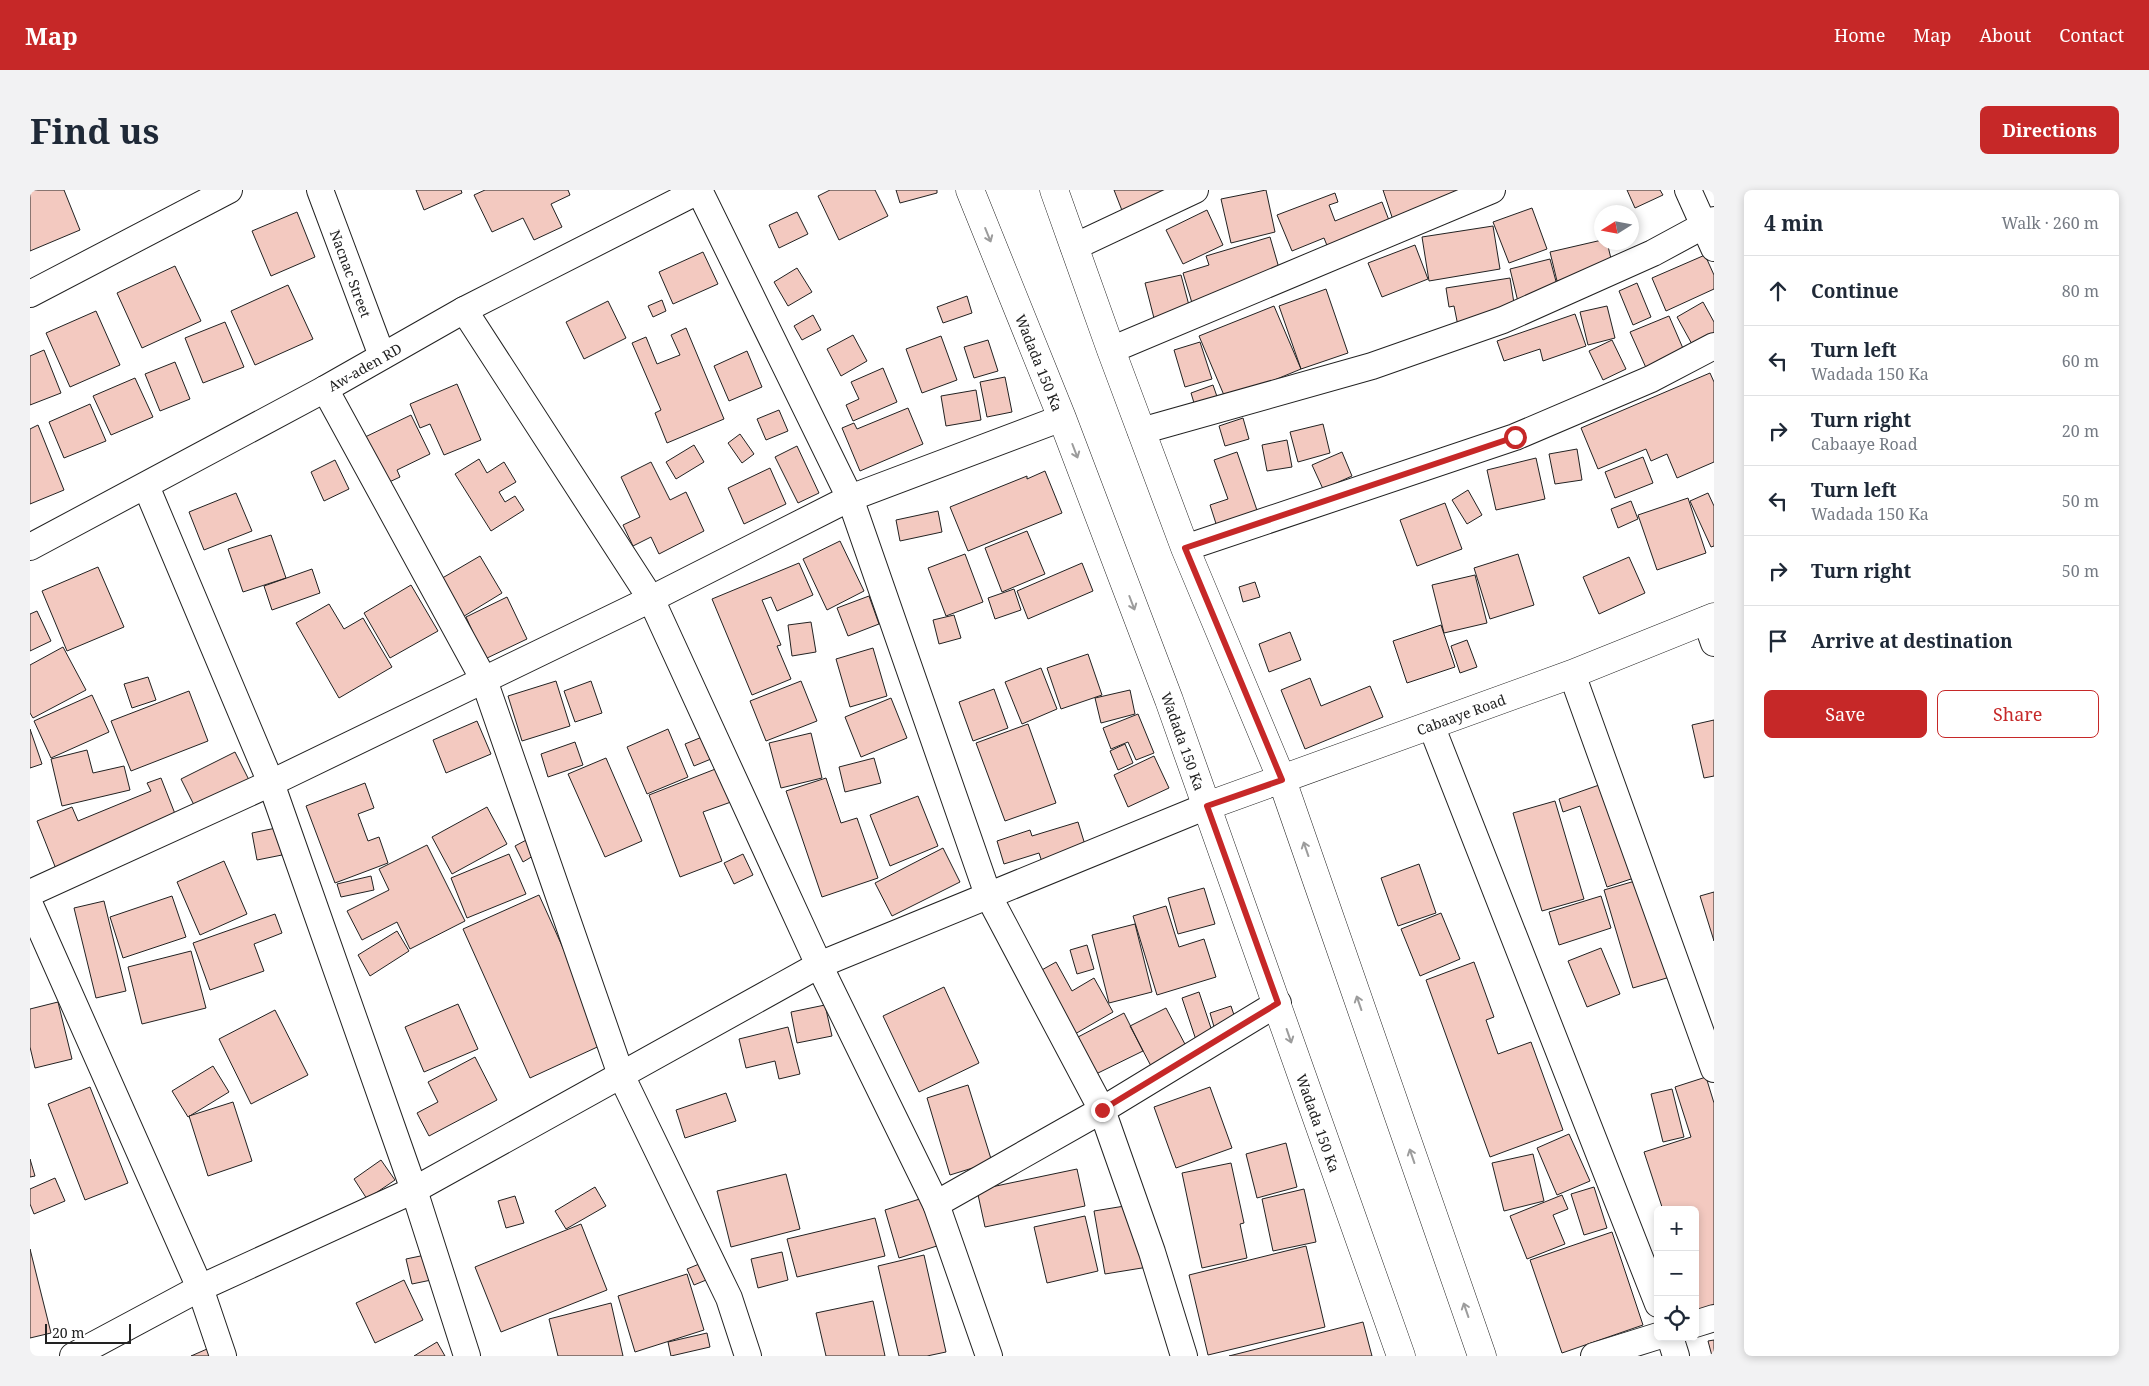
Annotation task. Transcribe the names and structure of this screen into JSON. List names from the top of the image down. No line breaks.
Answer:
{"streets":{"street":["Nacnac Street","Wadada 150 Ka","Aw-aden RD","Cabaaye Road"]},"crossings":[["Nacnac Street","Aw-aden RD"],["Wadada 150 Ka","Cabaaye Road"]],"scale_bar":"20 m","north":"left","page":{"header":"Map","nav":["Home","Map","About","Contact"],"buttons":["Directions",["Save","Share"]],"title":"Find us","heading":["4 min","Walk · 260 m"],"list":[["Continue","80 m"],["Turn left","Wadada 150 Ka","60 m"],["Turn right","Cabaaye Road","20 m"],["Turn left","Wadada 150 Ka","50 m"],["Turn right","50 m"],"Arrive at destination"],"map_buttons":["+","−"],"scale":"20 m"}}
